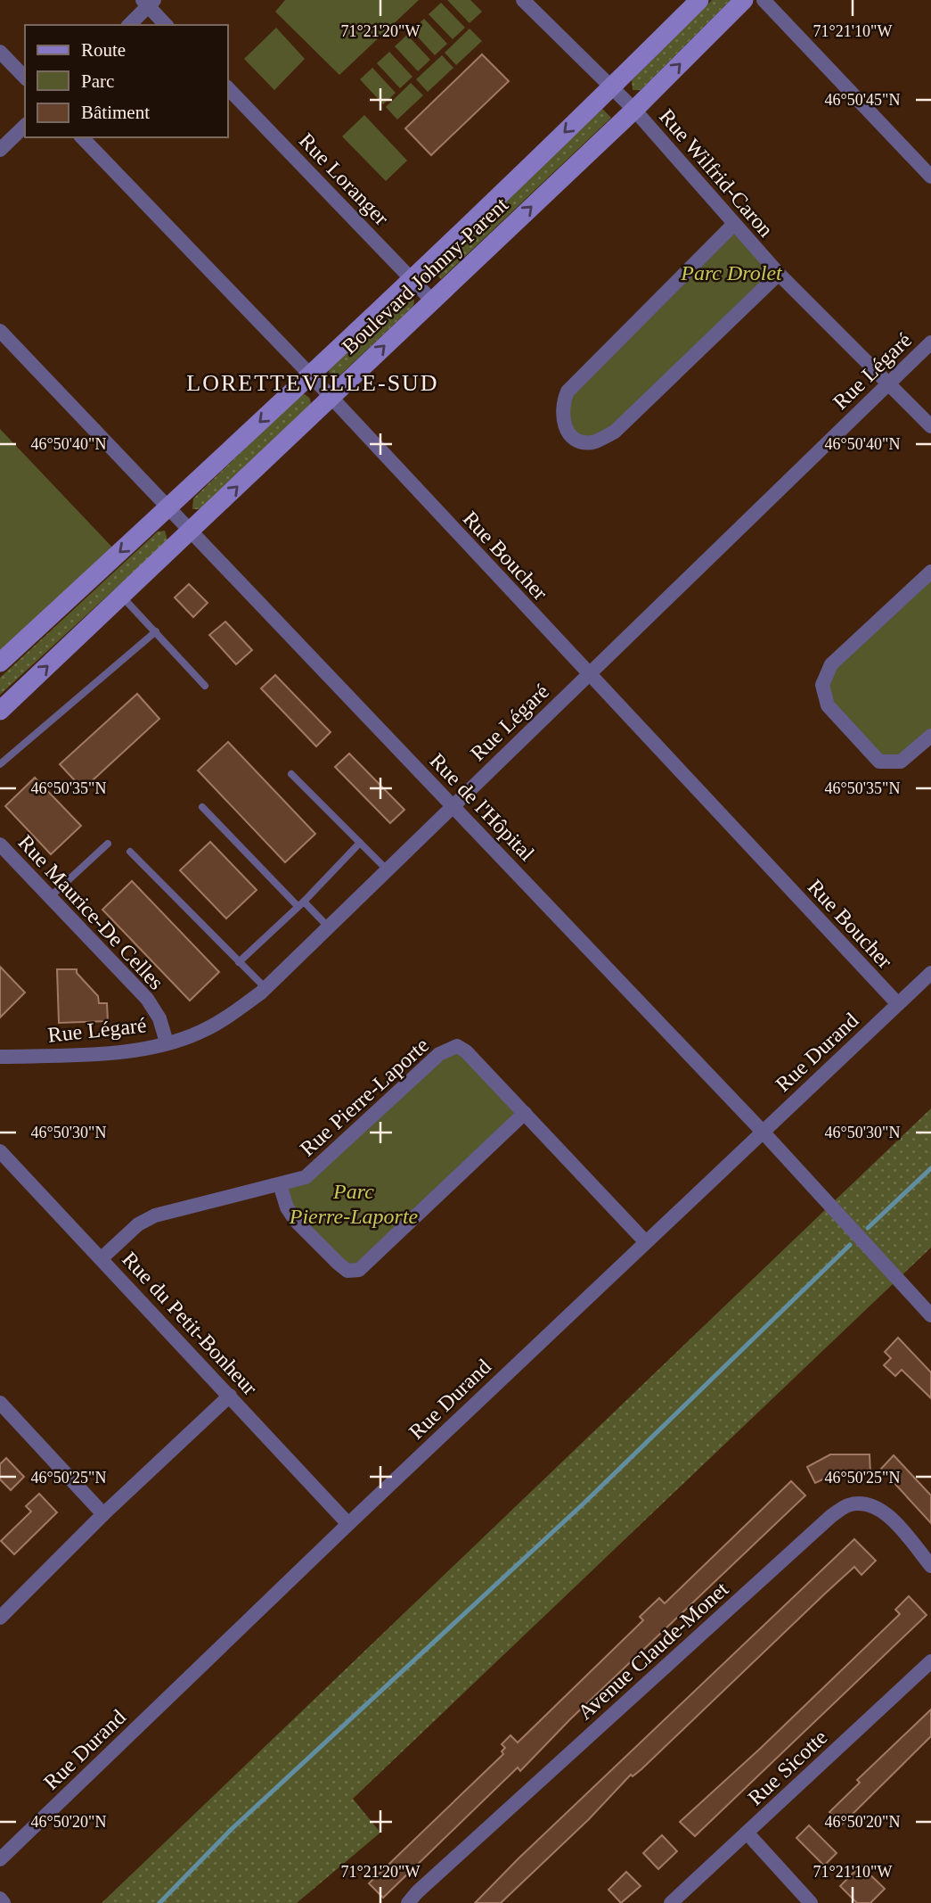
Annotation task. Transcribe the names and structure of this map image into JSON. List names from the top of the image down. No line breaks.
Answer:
{"streets":{"street":["Rue Wilfrid-Caron","Rue Loranger","Boulevard Johnny-Parent","Rue Légaré","Rue Boucher","Rue de l'Hôpital","Rue Maurice-De Celles","Rue Durand","Rue Pierre-Laporte","Rue du Petit-Bonheur","Avenue Claude-Monet","Rue Sicotte"]},"crossings":[["Rue Wilfrid-Caron","Boulevard Johnny-Parent"],["Rue Wilfrid-Caron","Rue Légaré"],["Rue Loranger","Boulevard Johnny-Parent"],["Boulevard Johnny-Parent","Rue Boucher"],["Boulevard Johnny-Parent","Rue de l'Hôpital"],["Rue Légaré","Rue Boucher"],["Rue Légaré","Rue de l'Hôpital"],["Rue Légaré","Rue Maurice-De Celles"],["Rue Boucher","Rue Durand"],["Rue de l'Hôpital","Rue Durand"],["Rue Durand","Rue Pierre-Laporte"],["Rue Durand","Rue du Petit-Bonheur"],["Rue Pierre-Laporte","Rue du Petit-Bonheur"]],"districts":["LORETTEVILLE-SUD"],"parks":["Parc Drolet","Parc Pierre-Laporte"],"legend":["Route","Parc","Bâtiment"],"coordinates":["71°21'20\"W","71°21'10\"W","46°50'45\"N","46°50'40\"N","46°50'35\"N","46°50'30\"N","46°50'25\"N","46°50'20\"N"]}
